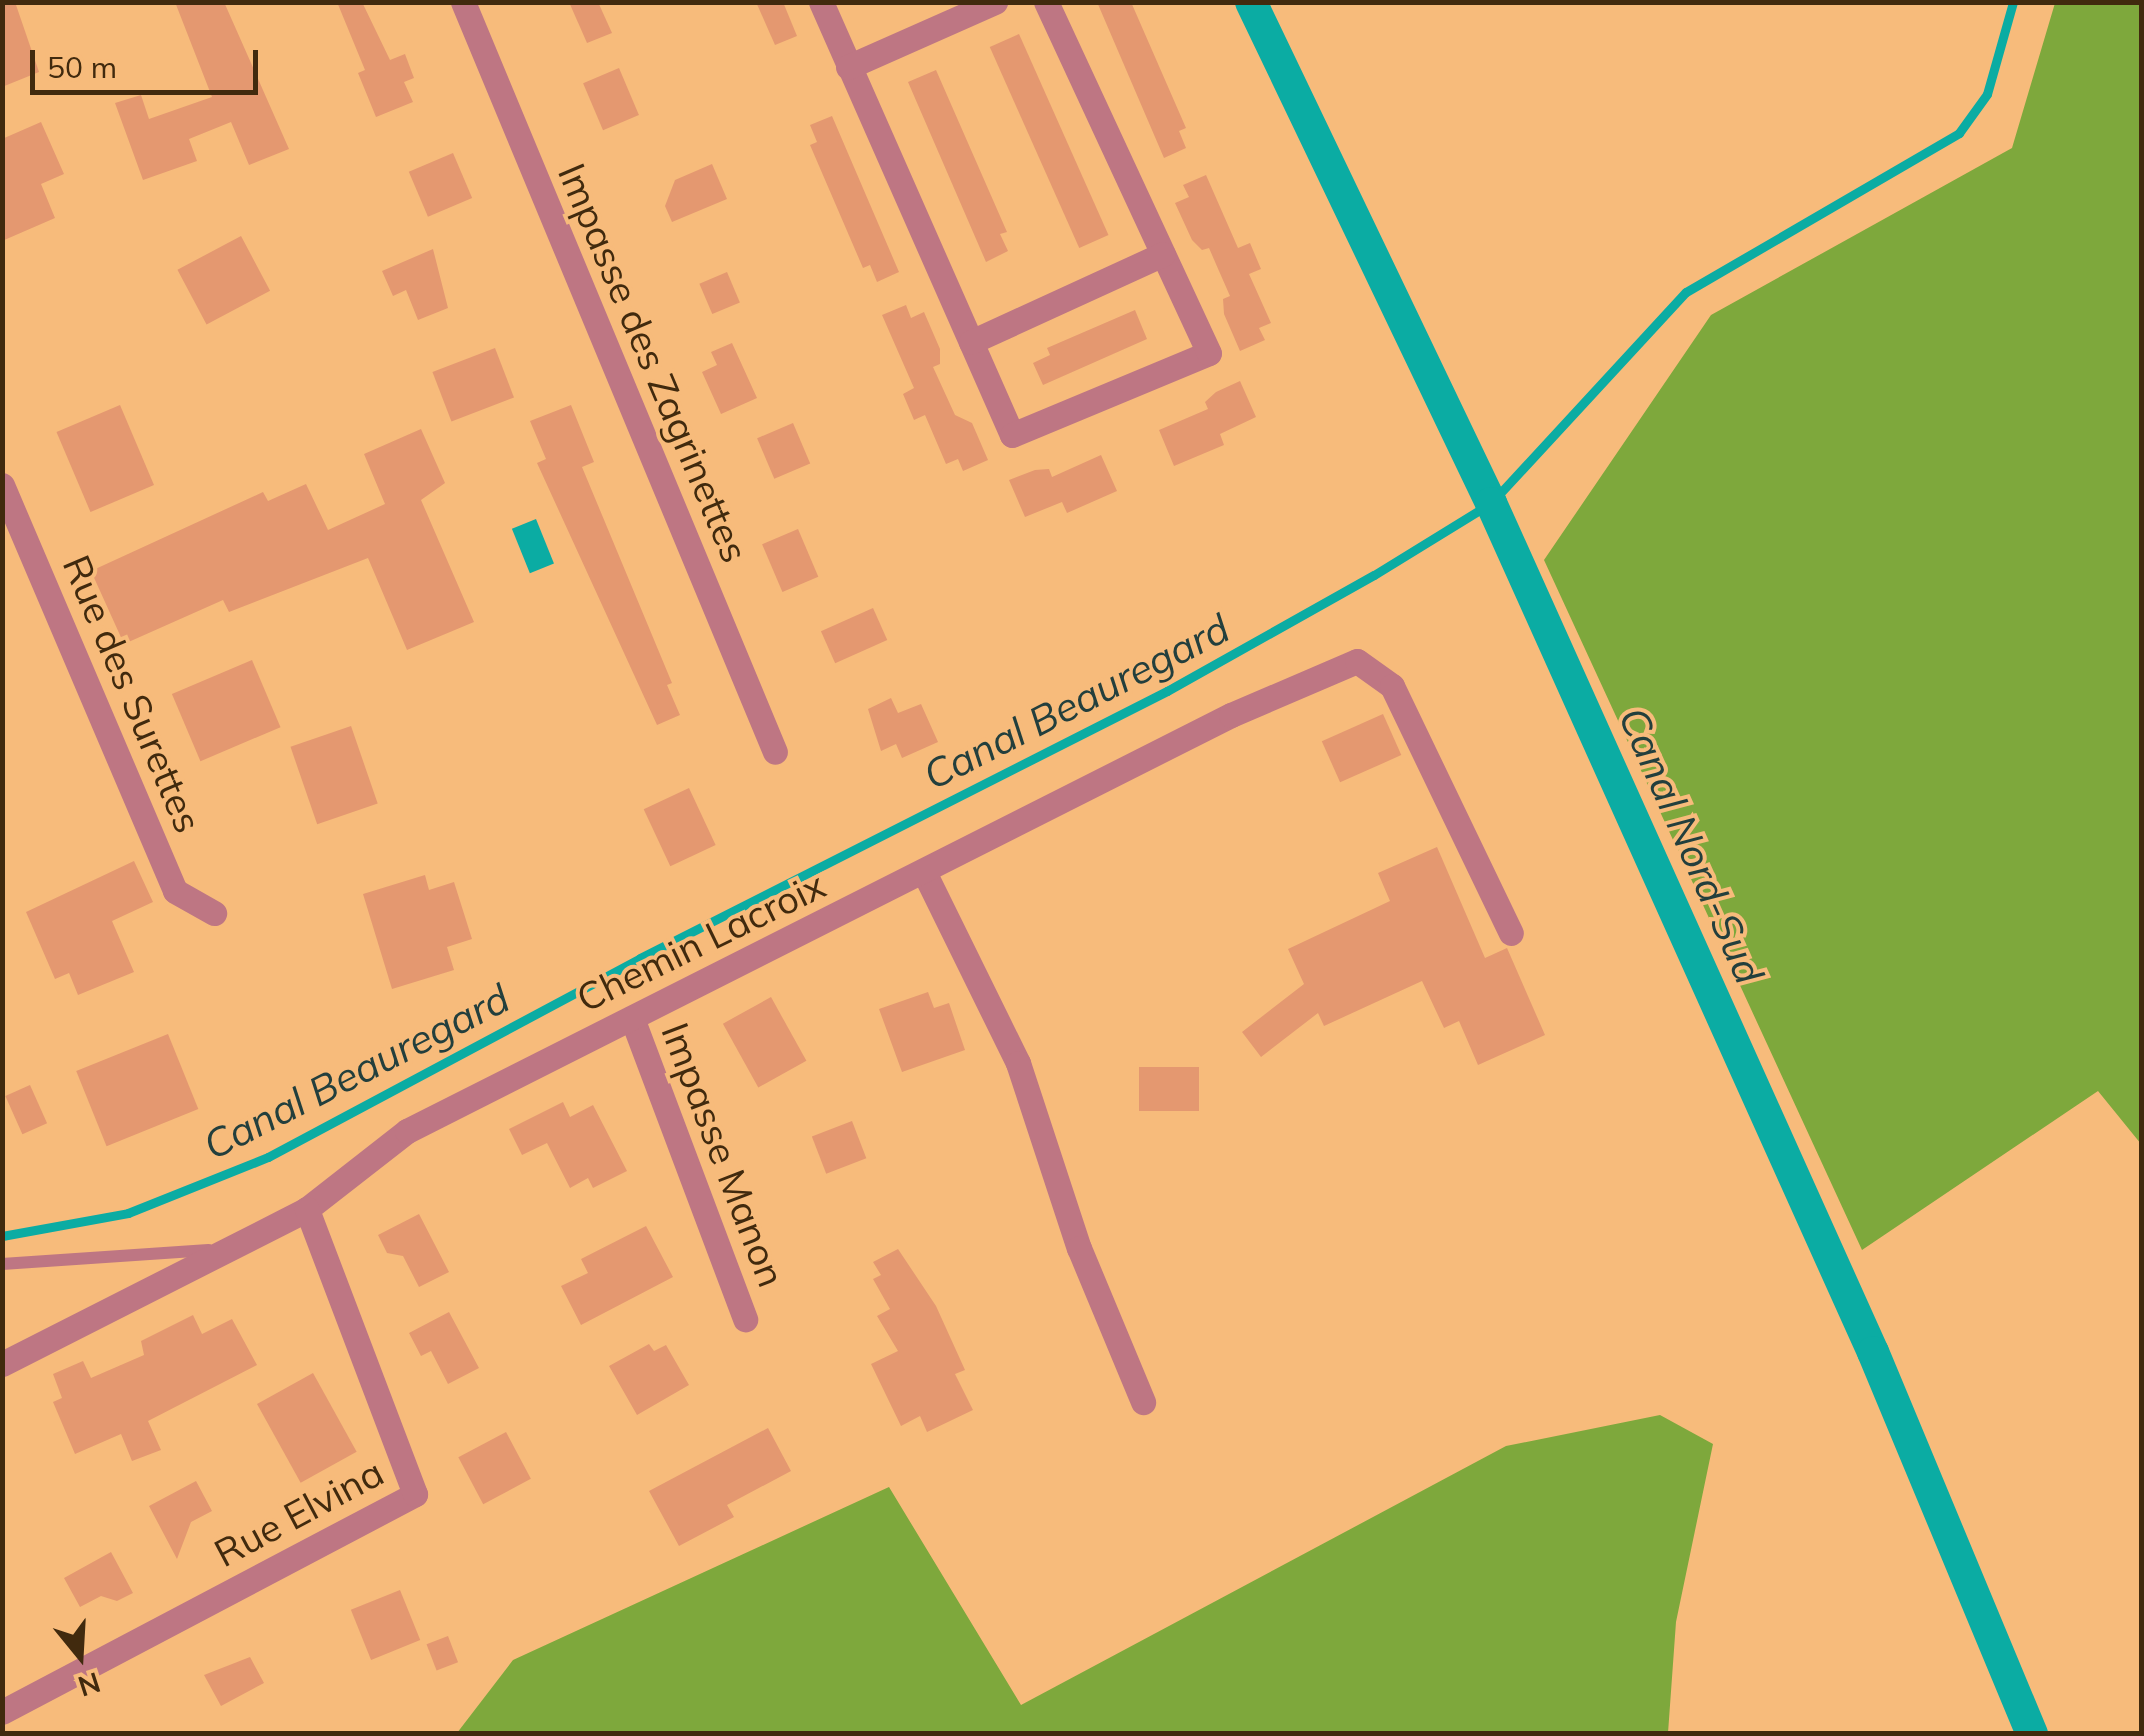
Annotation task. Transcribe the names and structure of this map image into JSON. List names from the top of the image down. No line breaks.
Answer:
{"streets":{"street":["Impasse des Zagrinettes","Rue des Surettes","Chemin Lacroix","Impasse Manon","Rue Elvina"]},"crossings":[["Chemin Lacroix","Impasse Manon"],["Chemin Lacroix","Rue Elvina"]],"water":["Canal Beauregard","Canal Nord-Sud"],"scale_bar":"50 m","north":"bottom"}
